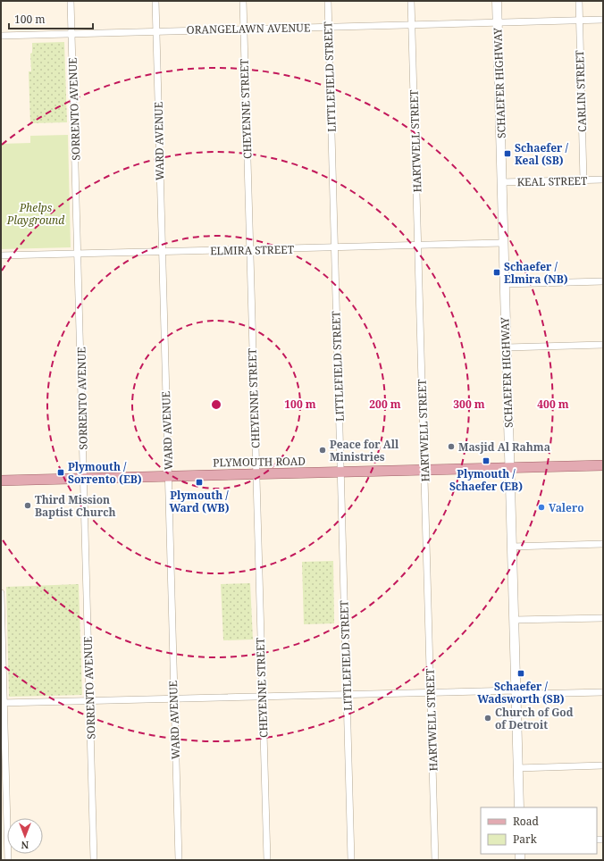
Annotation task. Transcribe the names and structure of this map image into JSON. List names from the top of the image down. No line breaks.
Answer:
{"streets":{"main road":["SCHAEFER HIGHWAY","PLYMOUTH ROAD"],"street":["ORANGELAWN AVENUE","LITTLEFIELD STREET","CARLIN STREET","SORRENTO AVENUE","CHEYENNE STREET","WARD AVENUE","HARTWELL STREET","KEAL STREET","ELMIRA STREET"]},"crossings":[["ORANGELAWN AVENUE","LITTLEFIELD STREET"],["ORANGELAWN AVENUE","SCHAEFER HIGHWAY"],["ORANGELAWN AVENUE","CARLIN STREET"],["ORANGELAWN AVENUE","SORRENTO AVENUE"],["ORANGELAWN AVENUE","CHEYENNE STREET"],["ORANGELAWN AVENUE","WARD AVENUE"],["ORANGELAWN AVENUE","HARTWELL STREET"],["LITTLEFIELD STREET","ELMIRA STREET"],["LITTLEFIELD STREET","PLYMOUTH ROAD"],["SCHAEFER HIGHWAY","KEAL STREET"],["SCHAEFER HIGHWAY","ELMIRA STREET"],["SCHAEFER HIGHWAY","PLYMOUTH ROAD"],["CARLIN STREET","KEAL STREET"],["SORRENTO AVENUE","ELMIRA STREET"],["SORRENTO AVENUE","PLYMOUTH ROAD"],["CHEYENNE STREET","ELMIRA STREET"],["CHEYENNE STREET","PLYMOUTH ROAD"],["WARD AVENUE","ELMIRA STREET"],["WARD AVENUE","PLYMOUTH ROAD"],["HARTWELL STREET","ELMIRA STREET"],["HARTWELL STREET","PLYMOUTH ROAD"]],"parks":["Phelps Playground"],"places":{"transit":["Schaefer / Keal (SB)","Schaefer / Elmira (NB)","Plymouth / Schaefer (EB)","Plymouth / Sorrento (EB)","Plymouth / Ward (WB)","Schaefer / Wadsworth (SB)"],"other":["Masjid Al Rahma","Peace for All Ministries","Third Mission Baptist Church","Valero","Church of God of Detroit"]},"legend":["Road","Park"],"scale_bar":"100 m","north":"bottom","rings":["100 m","200 m","300 m","400 m"]}
